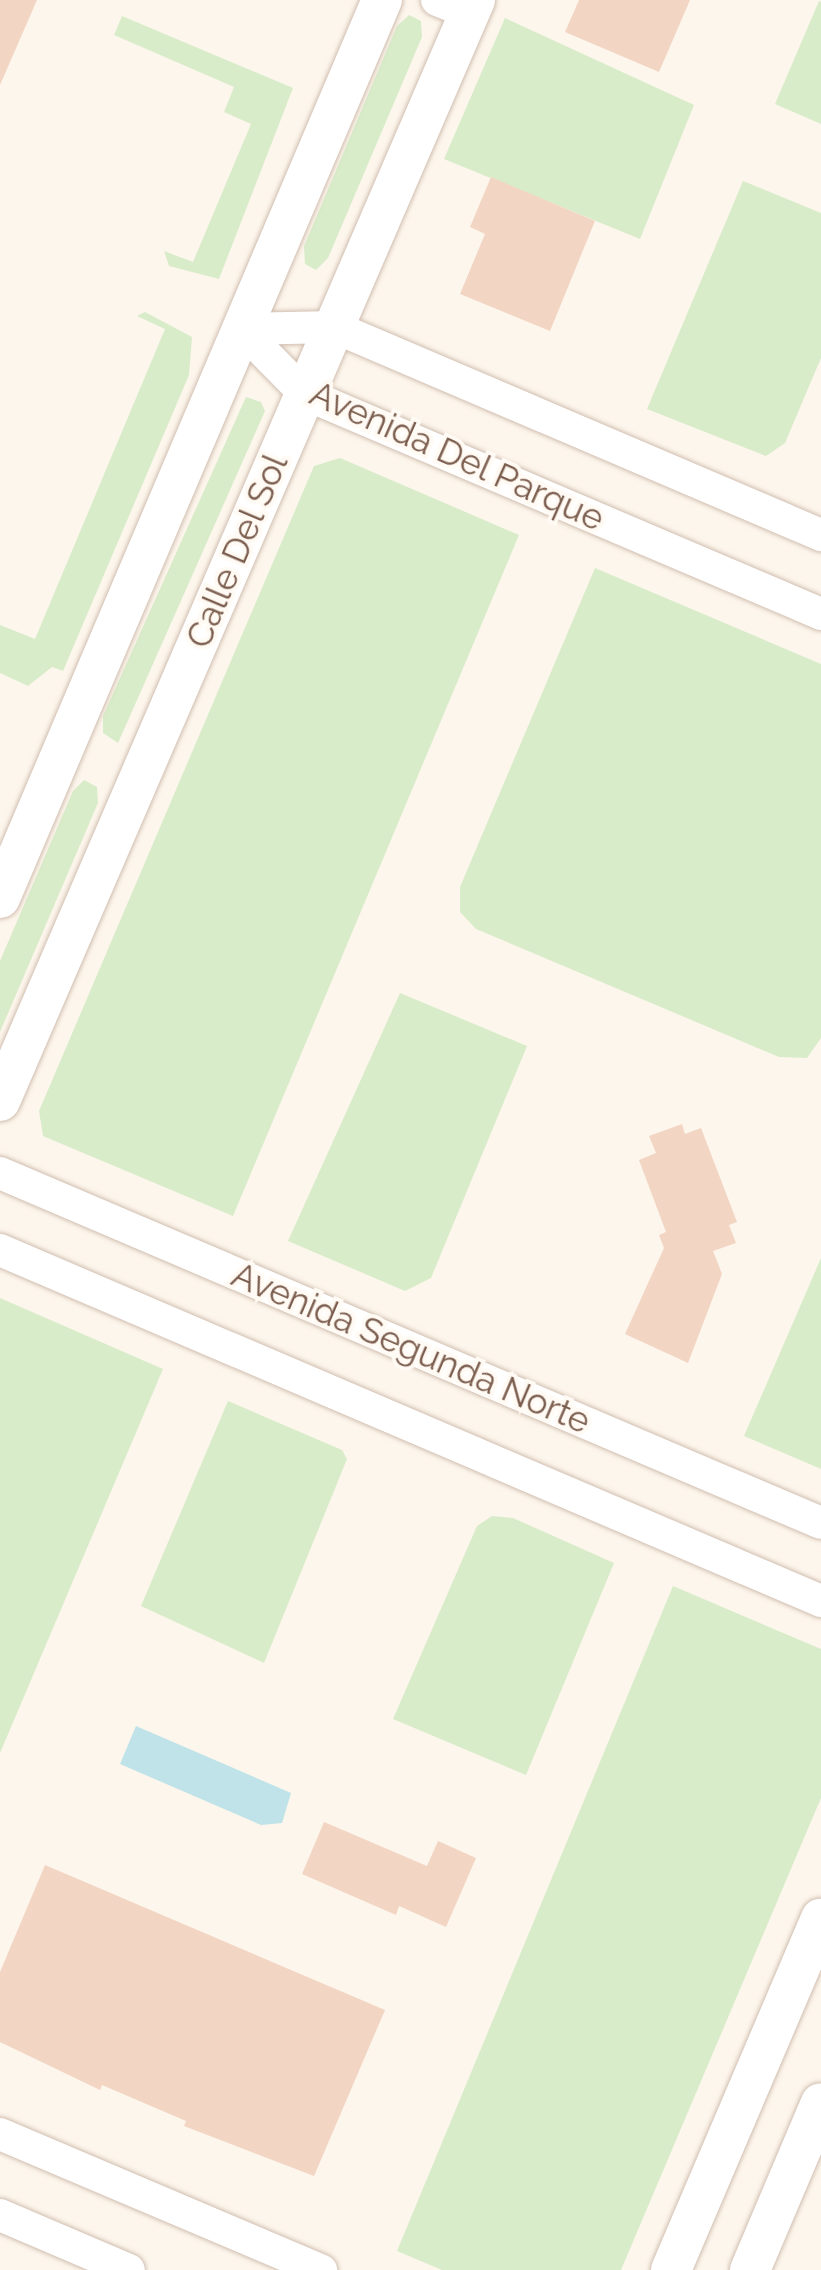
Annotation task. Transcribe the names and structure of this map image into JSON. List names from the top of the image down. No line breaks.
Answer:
{"streets":{"street":["Avenida Del Parque","Calle Del Sol","Avenida Segunda Norte"]},"crossings":[["Avenida Del Parque","Calle Del Sol"]]}
